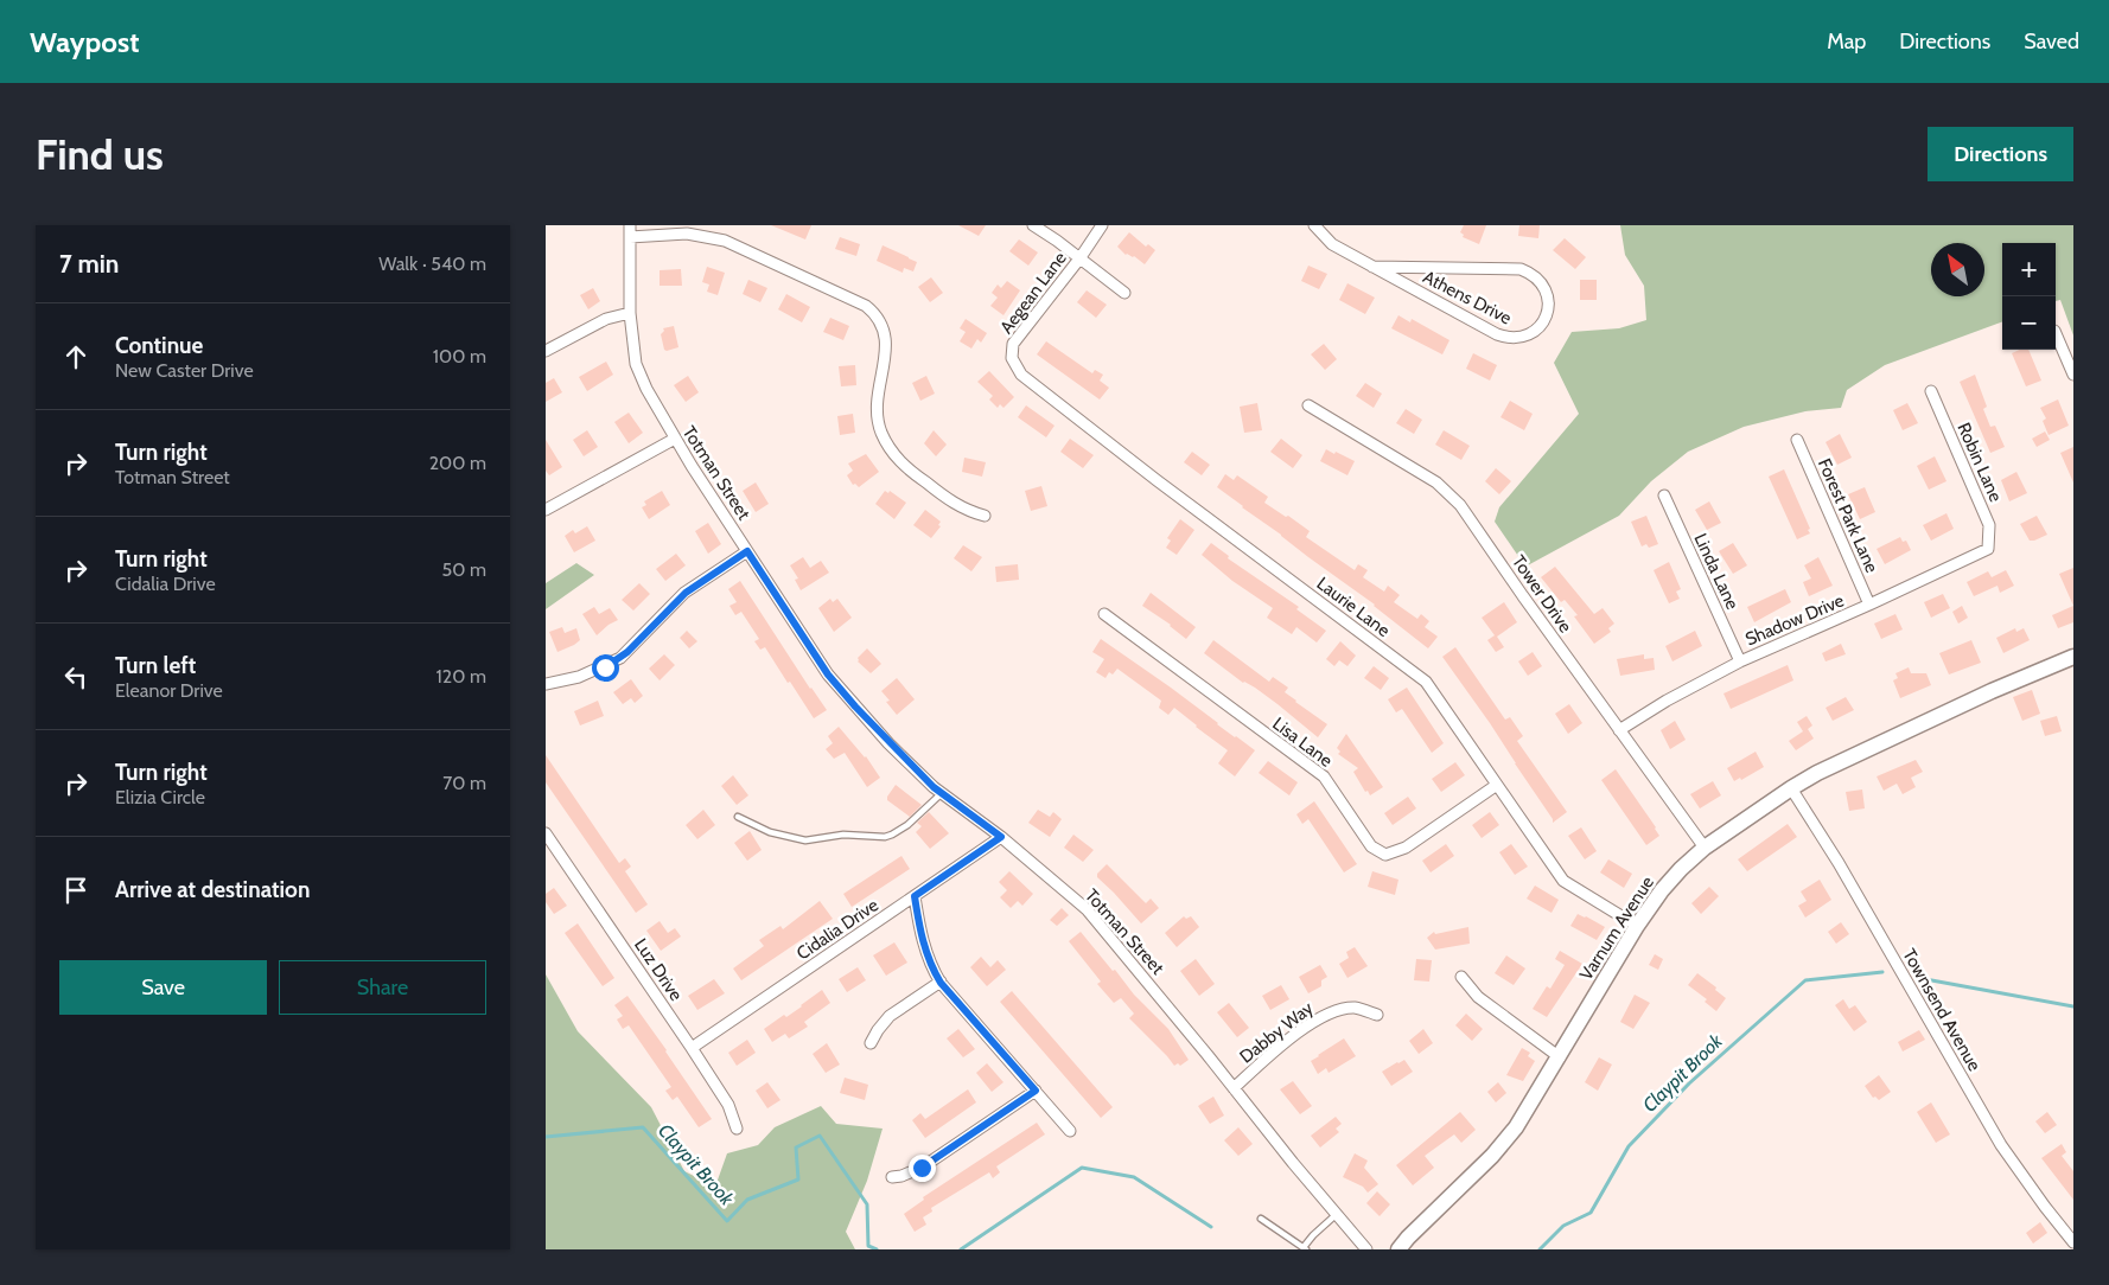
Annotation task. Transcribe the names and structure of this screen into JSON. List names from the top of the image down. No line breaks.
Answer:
{"streets":{"main road":["Varnum Avenue"],"street":["Aegean Lane","Athens Drive","Robin Lane","Totman Street","Forest Park Lane","Linda Lane","Tower Drive","Laurie Lane","Shadow Drive","Lisa Lane","Cidalia Drive","Luz Drive","Townsend Avenue","Dabby Way"]},"crossings":[["Aegean Lane","Laurie Lane"],["Robin Lane","Shadow Drive"],["Totman Street","Cidalia Drive"],["Totman Street","Dabby Way"],["Forest Park Lane","Shadow Drive"],["Linda Lane","Shadow Drive"],["Tower Drive","Shadow Drive"],["Tower Drive","Varnum Avenue"],["Laurie Lane","Lisa Lane"],["Laurie Lane","Varnum Avenue"],["Varnum Avenue","Townsend Avenue"],["Cidalia Drive","Luz Drive"]],"water":["Claypit Brook"],"north":"top left","page":{"header":"Waypost","nav":["Map","Directions","Saved"],"buttons":["Directions",["Save","Share"]],"title":"Find us","heading":["7 min","Walk · 540 m"],"map_buttons":["+","−"],"list":[["Continue","New Caster Drive","100 m"],["Turn right","Totman Street","200 m"],["Turn right","Cidalia Drive","50 m"],["Turn left","Eleanor Drive","120 m"],["Turn right","Elizia Circle","70 m"],"Arrive at destination"]}}
